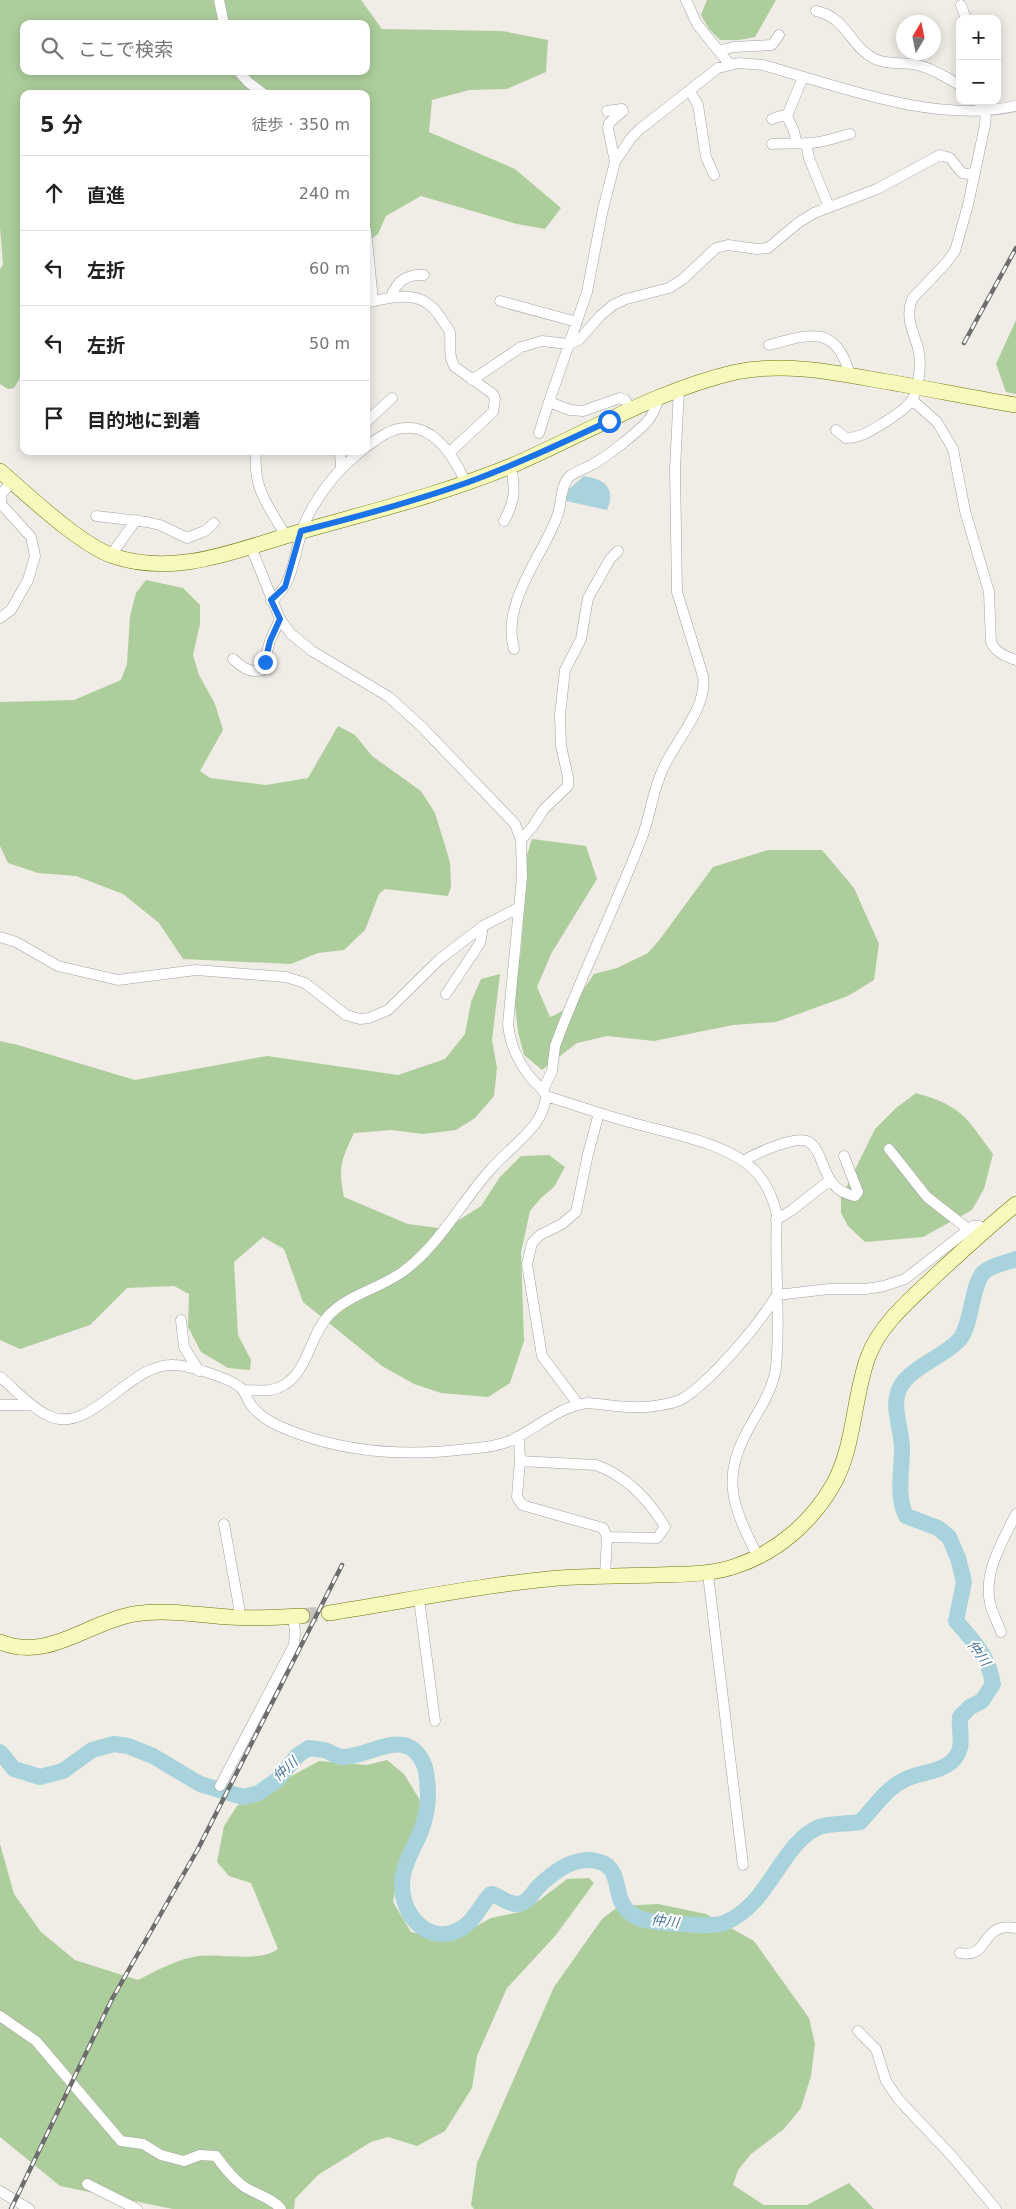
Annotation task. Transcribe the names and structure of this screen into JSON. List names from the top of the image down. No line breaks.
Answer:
{"water":["仲川"],"north":"top","page":{"map_buttons":["+","−"],"search":"ここで検索","heading":["5 分","徒歩 · 350 m"],"list":[["直進","240 m"],["左折","60 m"],["左折","50 m"],"目的地に到着"]}}
